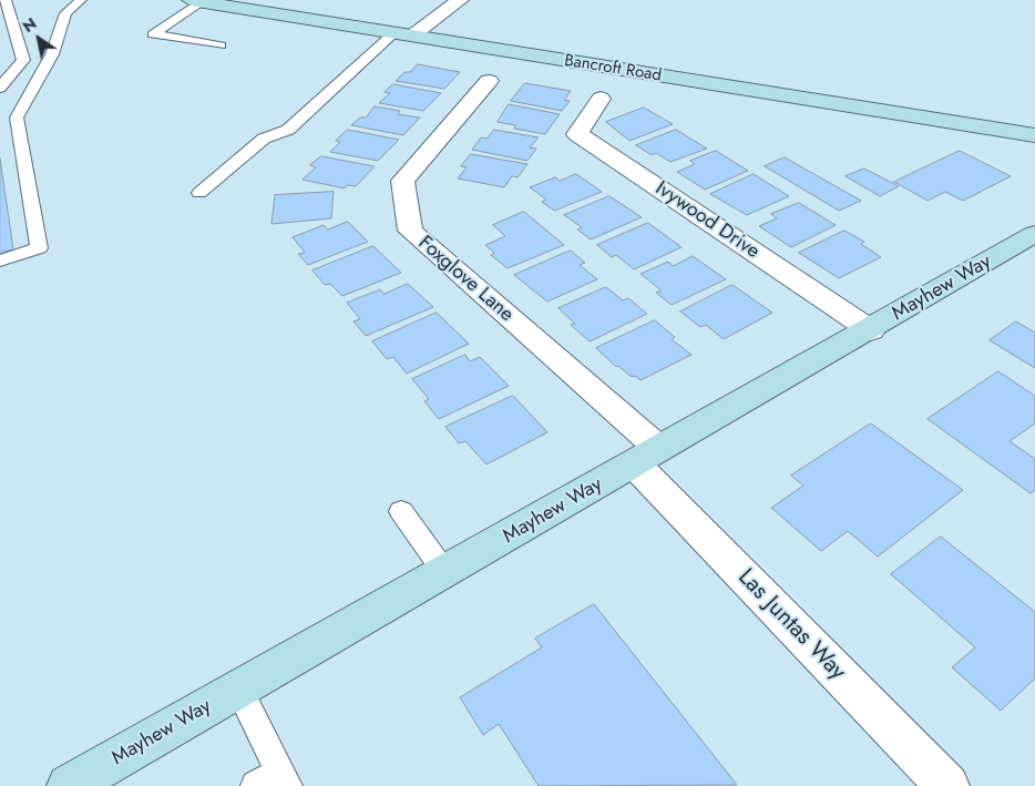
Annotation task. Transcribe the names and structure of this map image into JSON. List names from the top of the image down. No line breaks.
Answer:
{"streets":{"street":["Bancroft Road","Ivywood Drive","Foxglove Lane","Mayhew Way","Las Juntas Way"]},"crossings":[["Ivywood Drive","Mayhew Way"],["Foxglove Lane","Mayhew Way"],["Foxglove Lane","Las Juntas Way"],["Mayhew Way","Las Juntas Way"]],"north":"top left"}
